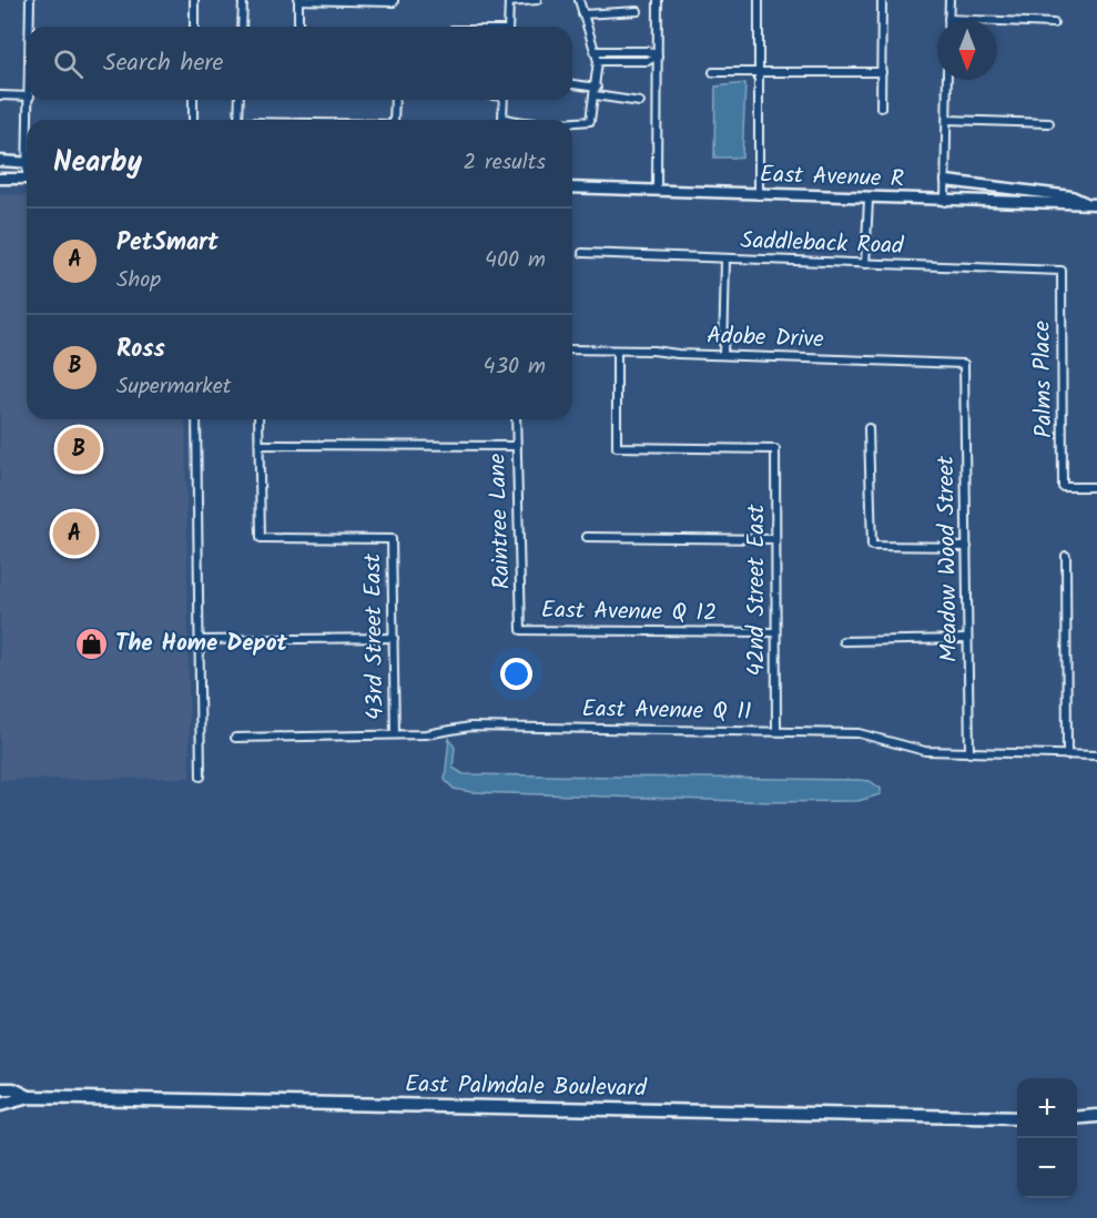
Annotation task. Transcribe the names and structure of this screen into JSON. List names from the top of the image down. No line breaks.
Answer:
{"streets":{"highway":["East Palmdale Boulevard"],"main road":["East Avenue R"],"street":["Saddleback Road","Adobe Drive","Palms Place","Raintree Lane","Meadow Wood Street","42nd Street East","East Avenue Q 12","43rd Street East","East Avenue Q 11"]},"crossings":[["Saddleback Road","Palms Place"],["Adobe Drive","Meadow Wood Street"],["Adobe Drive","42nd Street East"],["Raintree Lane","East Avenue Q 12"],["Meadow Wood Street","East Avenue Q 11"],["42nd Street East","East Avenue Q 12"],["42nd Street East","East Avenue Q 11"],["43rd Street East","East Avenue Q 11"]],"places":{"shop":["The Home Depot"]},"north":"bottom","page":{"search":"Search here","heading":["Nearby","2 results"],"list":[{"mark":"A","name":"PetSmart","note":"Shop","value":"400 m"},{"mark":"B","name":"Ross","note":"Supermarket","value":"430 m"}],"pins":["B","A"],"map_buttons":["+","−"]}}
